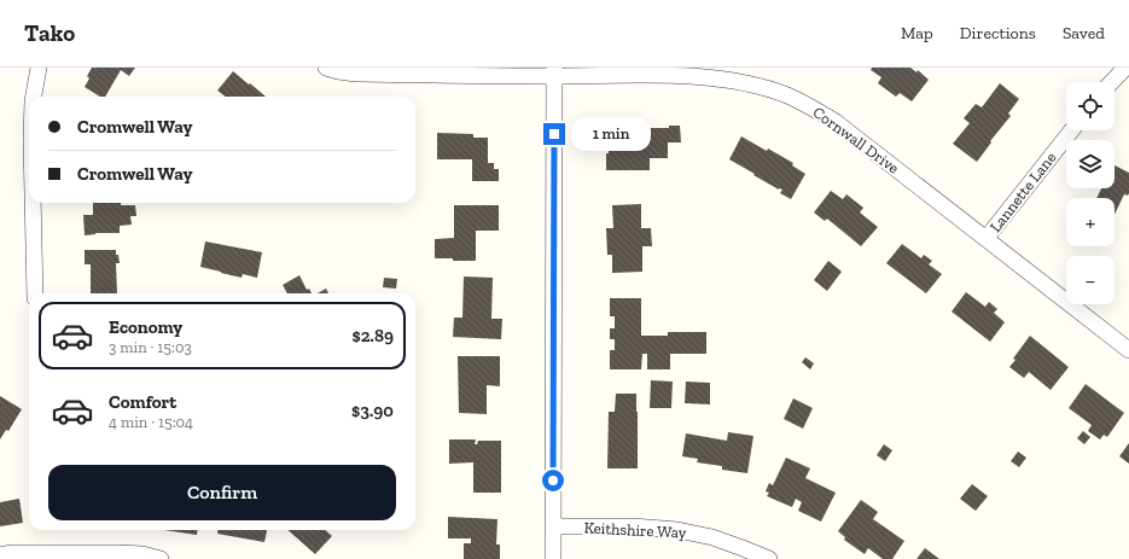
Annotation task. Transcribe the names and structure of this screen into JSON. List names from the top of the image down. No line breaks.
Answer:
{"streets":{"street":["Cornwall Drive","Lannette Lane","Keithshire Way"]},"crossings":[["Cornwall Drive","Lannette Lane"]],"page":{"header":"Tako","nav":["Map","Directions","Saved"],"map_buttons":["+","−"],"banner":["Cromwell Way","Cromwell Way"],"bubble":"1 min","list":[{"name":"Economy","note":"3 min · 15:03","value":"$2.89"},{"name":"Comfort","note":"4 min · 15:04","value":"$3.90"}],"buttons":"Confirm"}}
